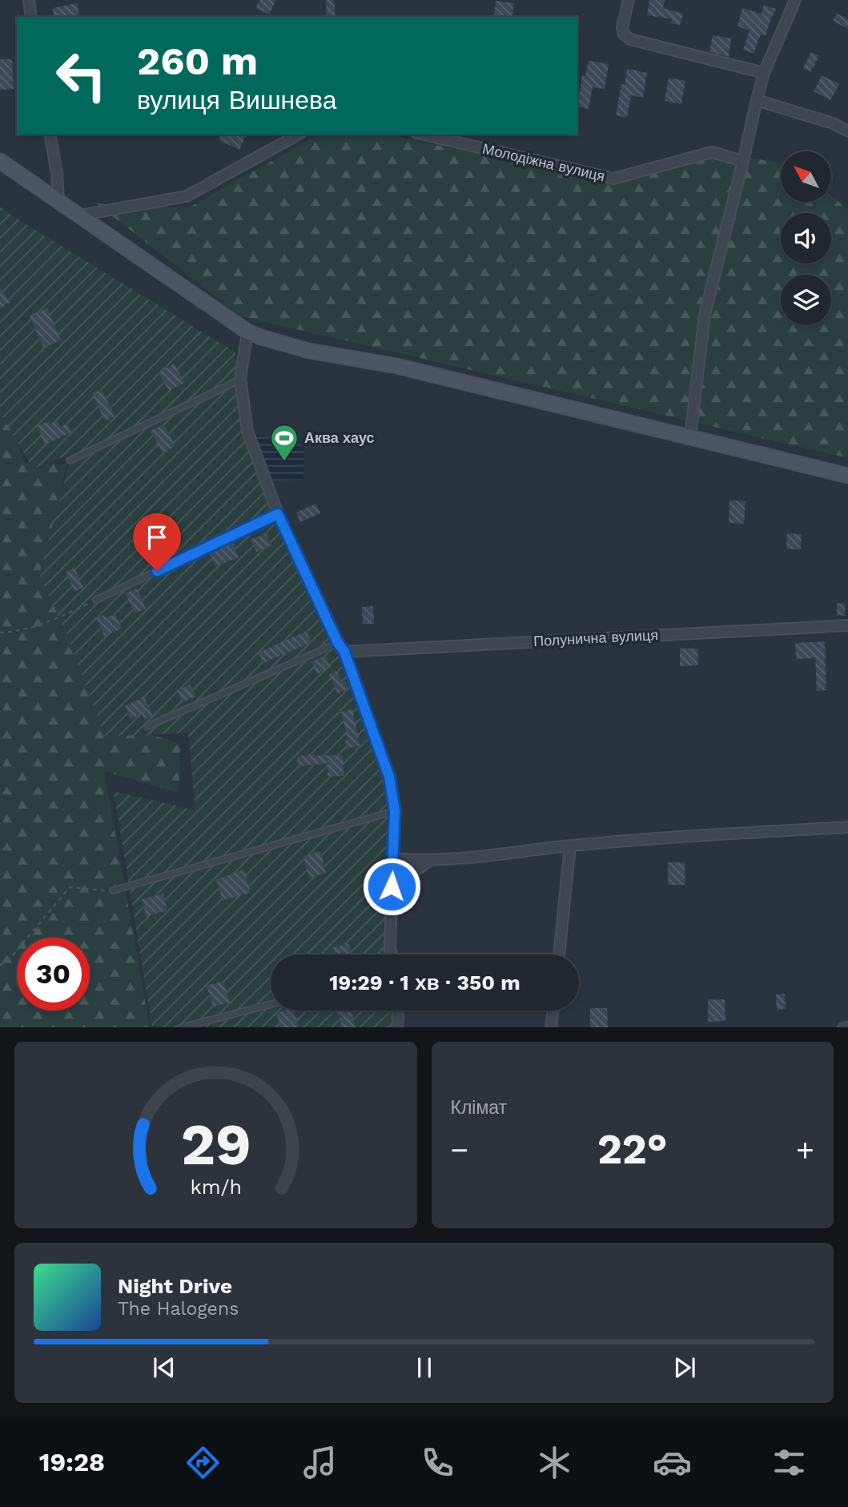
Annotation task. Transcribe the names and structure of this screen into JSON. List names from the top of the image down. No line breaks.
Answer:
{"streets":{"street":["Молодіжна вулиця","Полунична вулиця"]},"places":{"sports":["Аква хаус"]},"north":"top left","page":{"turn":["260 m","вулиця Вишнева"],"limit":"30","trip":"19:29 · 1 хв · 350 m","tile":"Клімат","heat":["−","22°","+"],"song":["Night Drive","The Halogens"],"tabs":"19:28","gauge":["29","km/h"]}}
